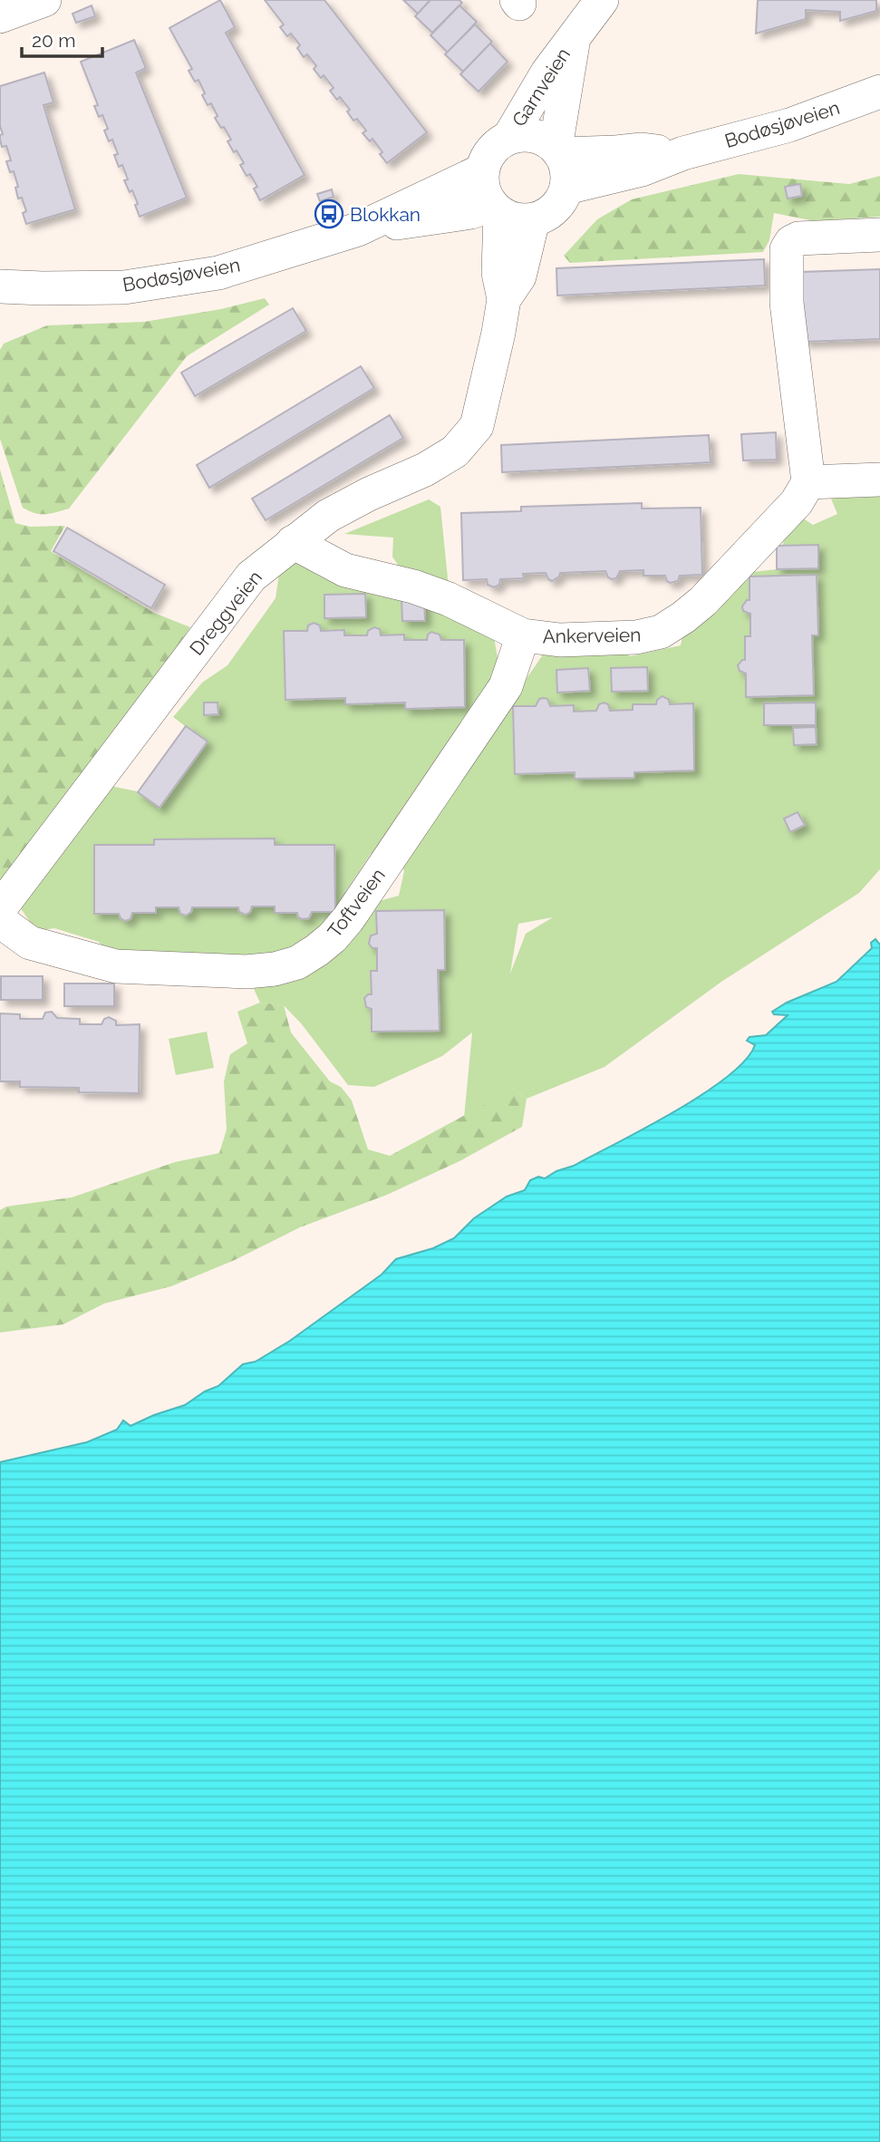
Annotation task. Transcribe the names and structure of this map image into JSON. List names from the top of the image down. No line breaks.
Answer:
{"streets":{"street":["Garnveien","Bodøsjøveien","Dreggveien","Ankerveien","Toftveien"]},"crossings":[["Garnveien","Bodøsjøveien"],["Garnveien","Dreggveien"],["Bodøsjøveien","Dreggveien"],["Dreggveien","Ankerveien"],["Ankerveien","Toftveien"]],"places":{"bus stop":["Blokkan"]},"scale_bar":"20 m"}
